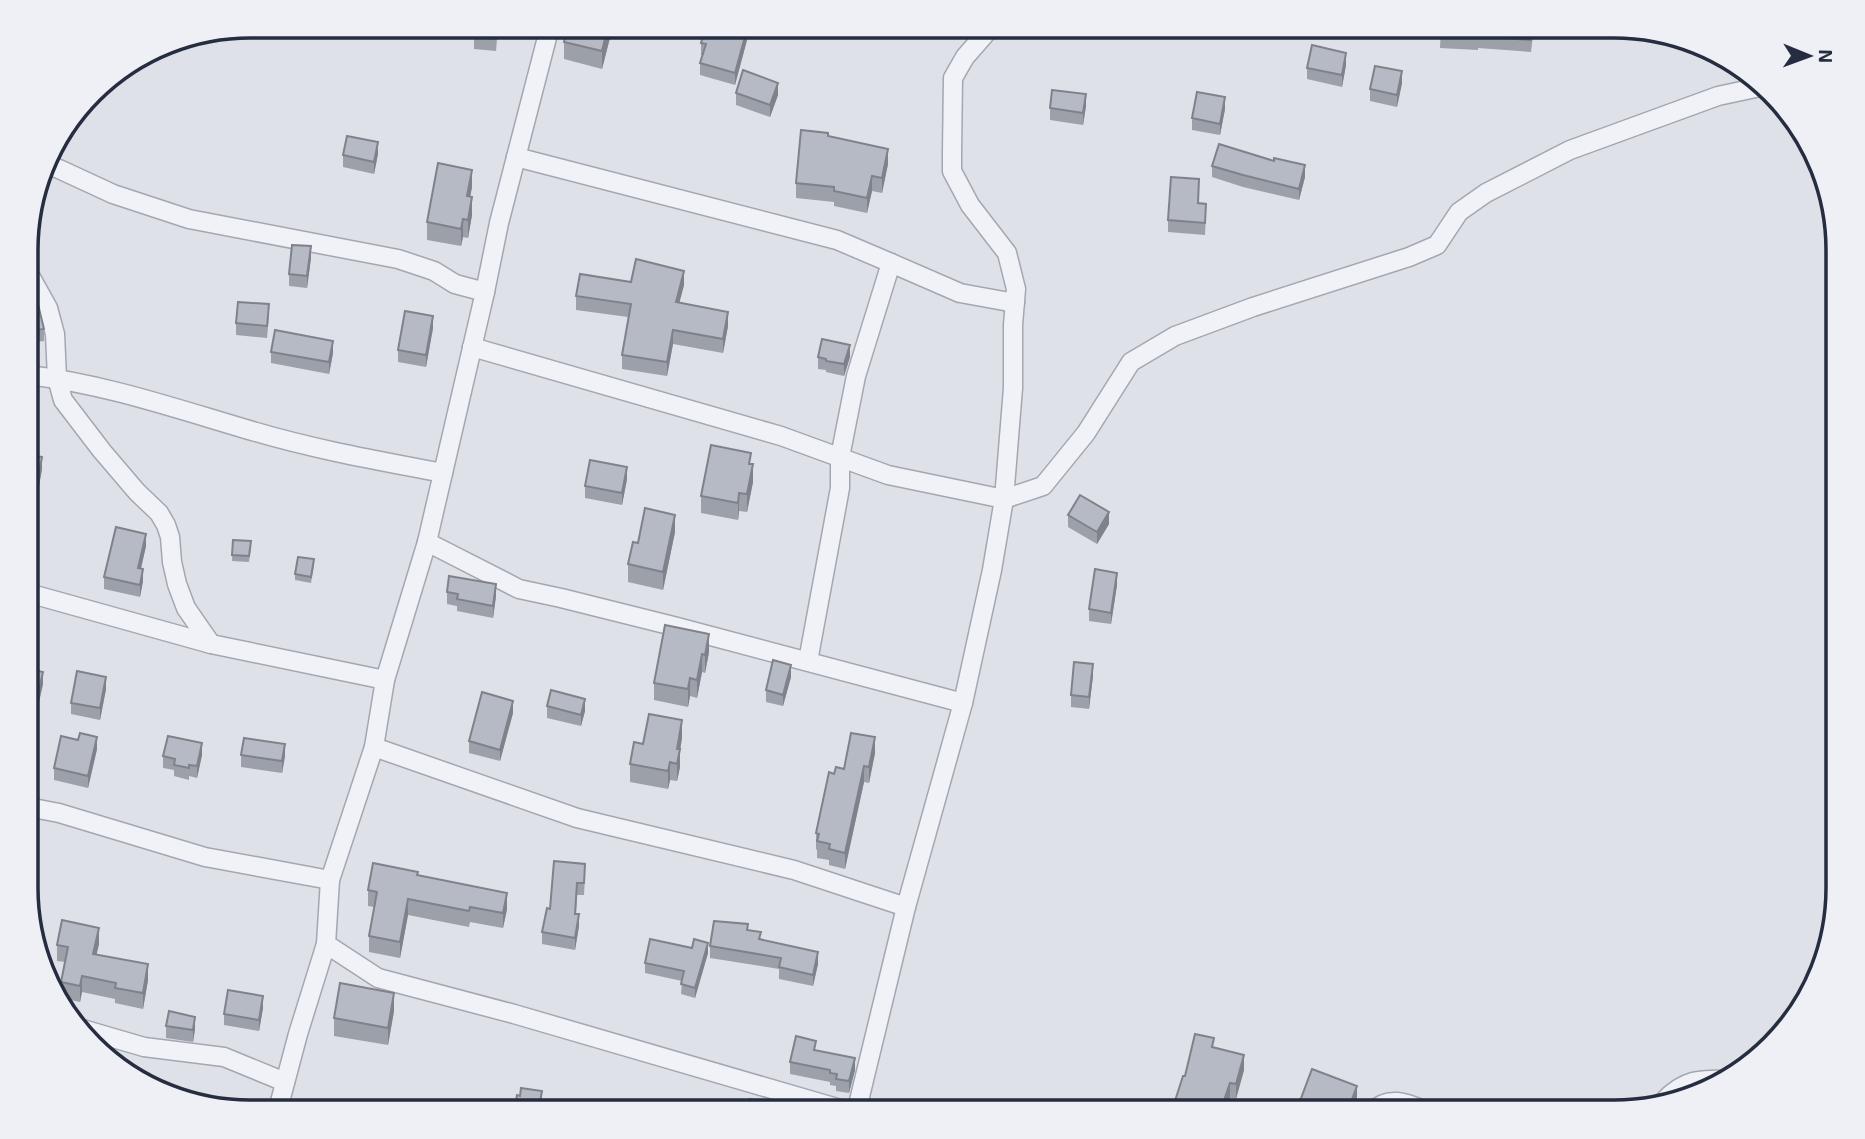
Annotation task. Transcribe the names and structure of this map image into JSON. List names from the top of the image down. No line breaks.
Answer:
{"north":"right"}
